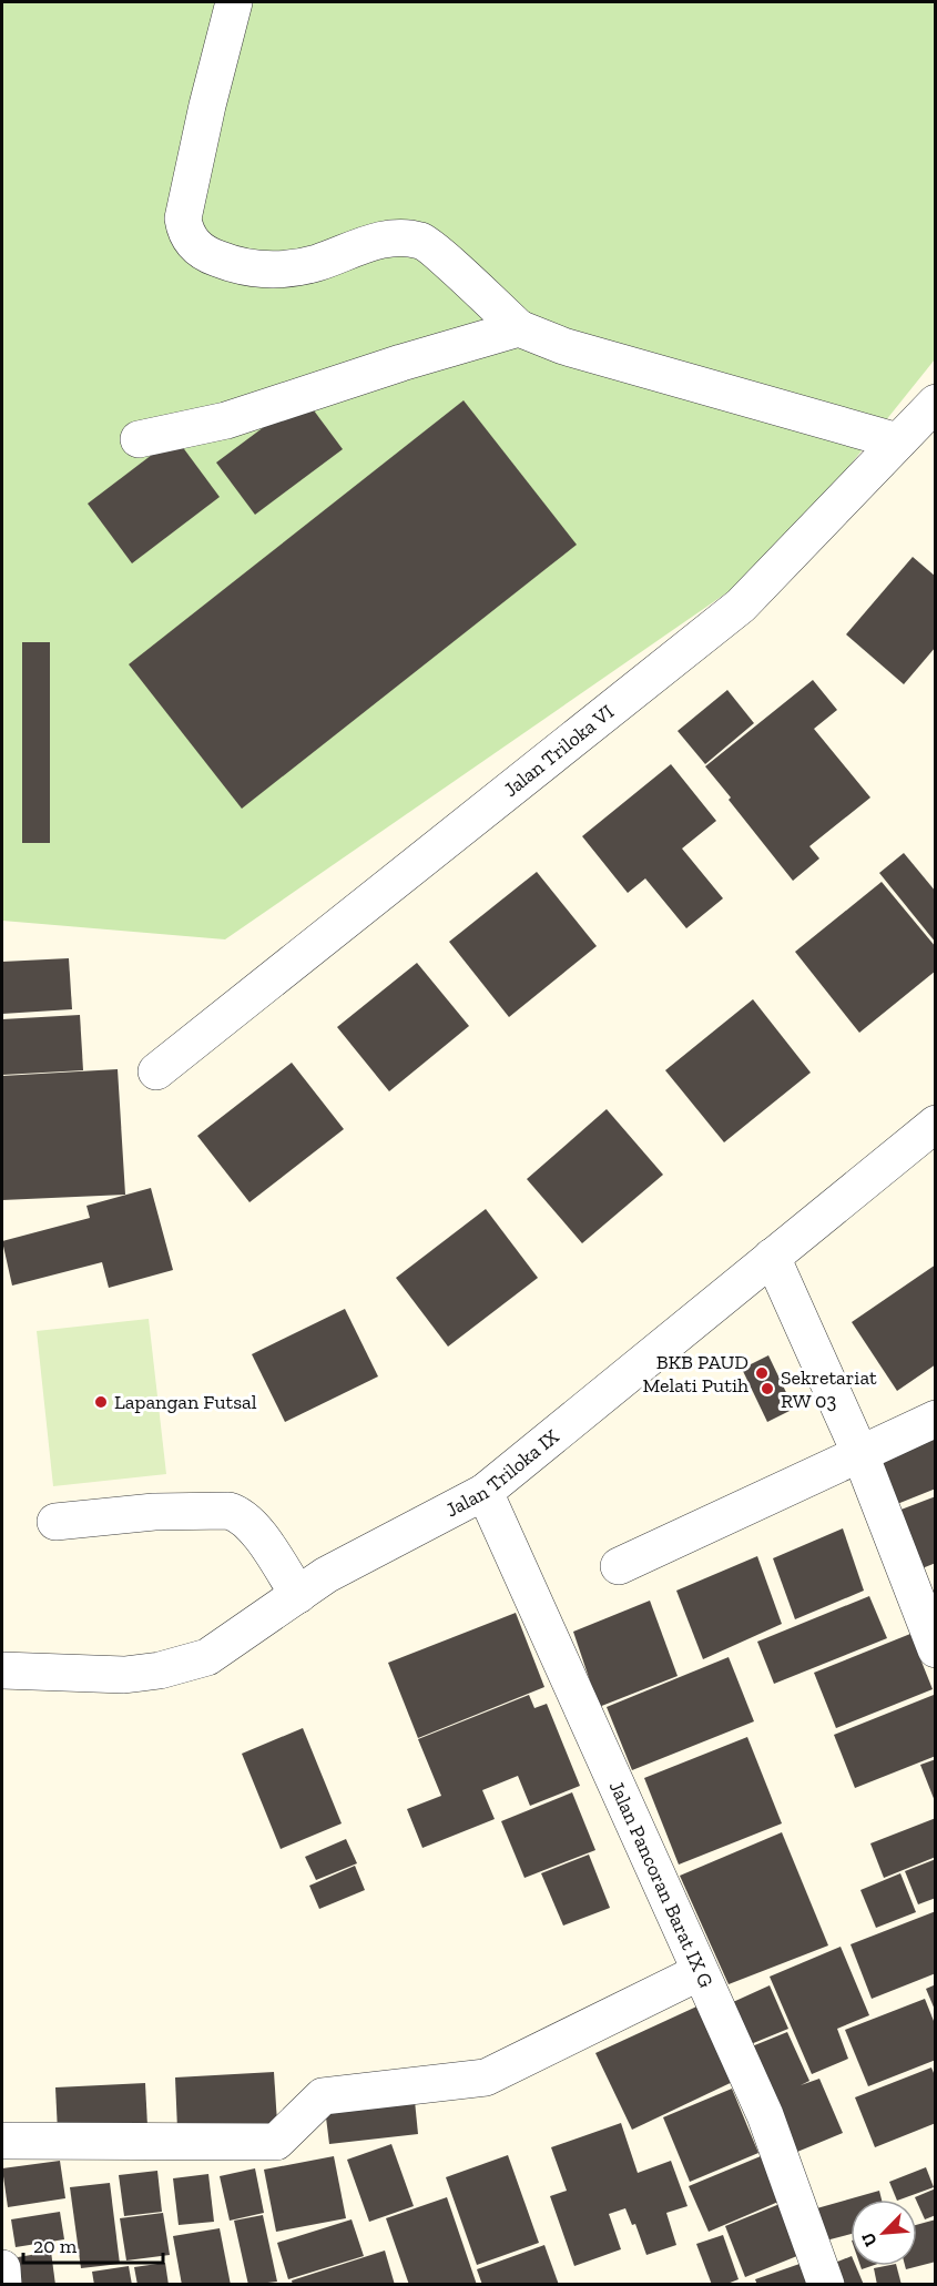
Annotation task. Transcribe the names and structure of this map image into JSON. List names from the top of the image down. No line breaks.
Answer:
{"streets":{"street":["Jalan Triloka VI","Jalan Triloka IX","Jalan Pancoran Barat IX G"]},"crossings":[["Jalan Triloka IX","Jalan Pancoran Barat IX G"]],"places":["BKB PAUD Melati Putih","Sekretariat RW 03","Lapangan Futsal"],"scale_bar":"20 m","north":"bottom left"}
